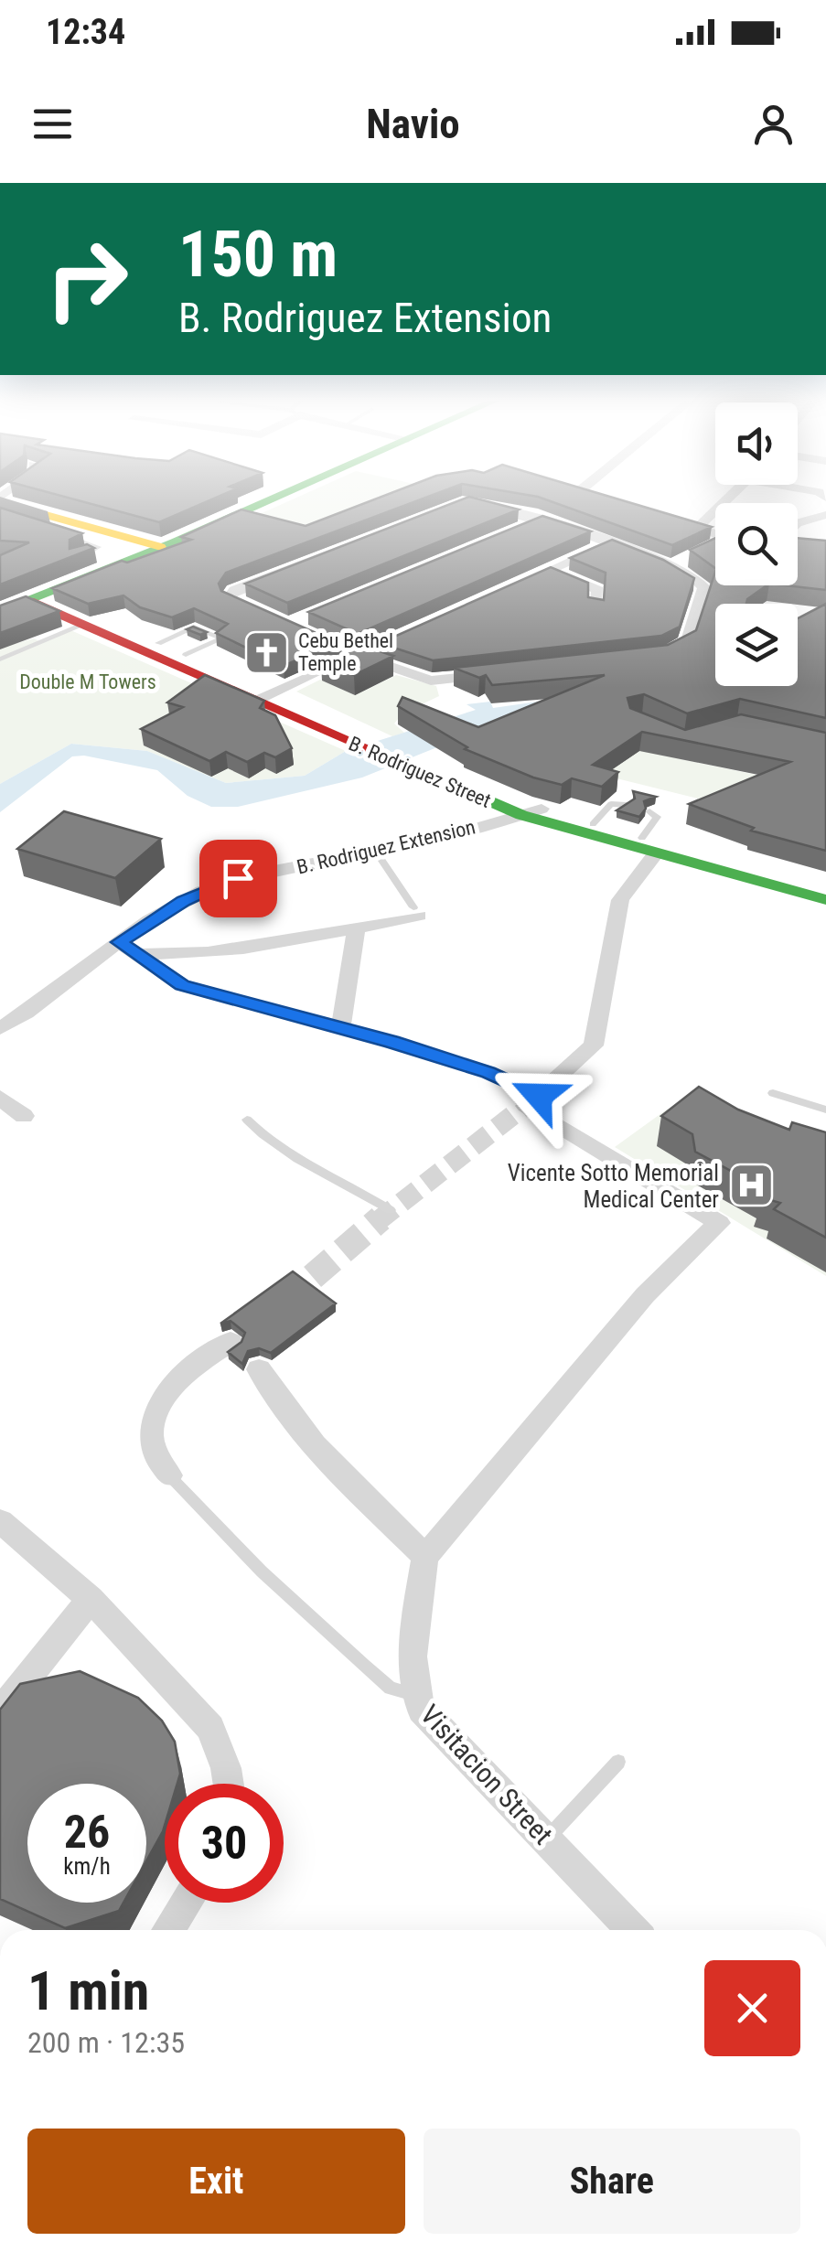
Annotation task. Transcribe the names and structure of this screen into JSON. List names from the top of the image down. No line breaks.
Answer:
{"streets":{"main road":["B. Rodriguez Street"],"street":["B. Rodriguez Extension","Visitacion Street"]},"crossings":[["B. Rodriguez Street","B. Rodriguez Extension"]],"parks":["Double M Towers"],"places":{"church":["Cebu Bethel Temple"],"hospital":["Vicente Sotto Memorial Medical Center"]},"page":{"status":"12:34","header":"Navio","turn":["150 m","B. Rodriguez Extension"],"speed":"26 km/h","limit":"30","heading":["1 min","200 m · 12:35"],"buttons":["Exit","Share"]}}
